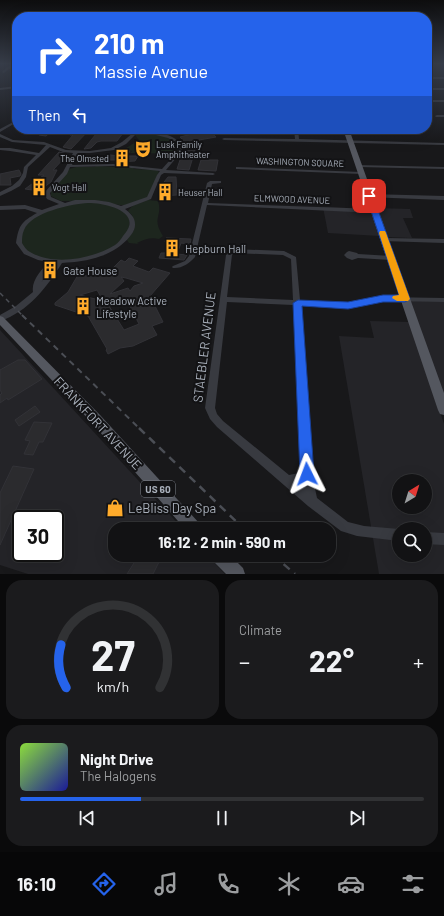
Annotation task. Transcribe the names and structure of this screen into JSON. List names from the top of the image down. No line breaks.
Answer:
{"streets":{"main road":["FRANKFORT AVENUE","US 60"],"street":["WASHINGTON SQUARE","ELMWOOD AVENUE","STAEBLER AVENUE"]},"places":{"theatre":["Lusk Family Amphitheater"],"building":["The Olmsted","Vogt Hall","Heuser Hall","Hepburn Hall","Gate House","Meadow Active Lifestyle"],"shop":["LeBliss Day Spa"]},"north":"top right","page":{"turn":["210 m","Massie Avenue"],"then":"Then","limit":"30","trip":"16:12 · 2 min · 590 m","tile":"Climate","heat":["−","22°","+"],"song":["Night Drive","The Halogens"],"tabs":"16:10","gauge":["27","km/h"]}}
